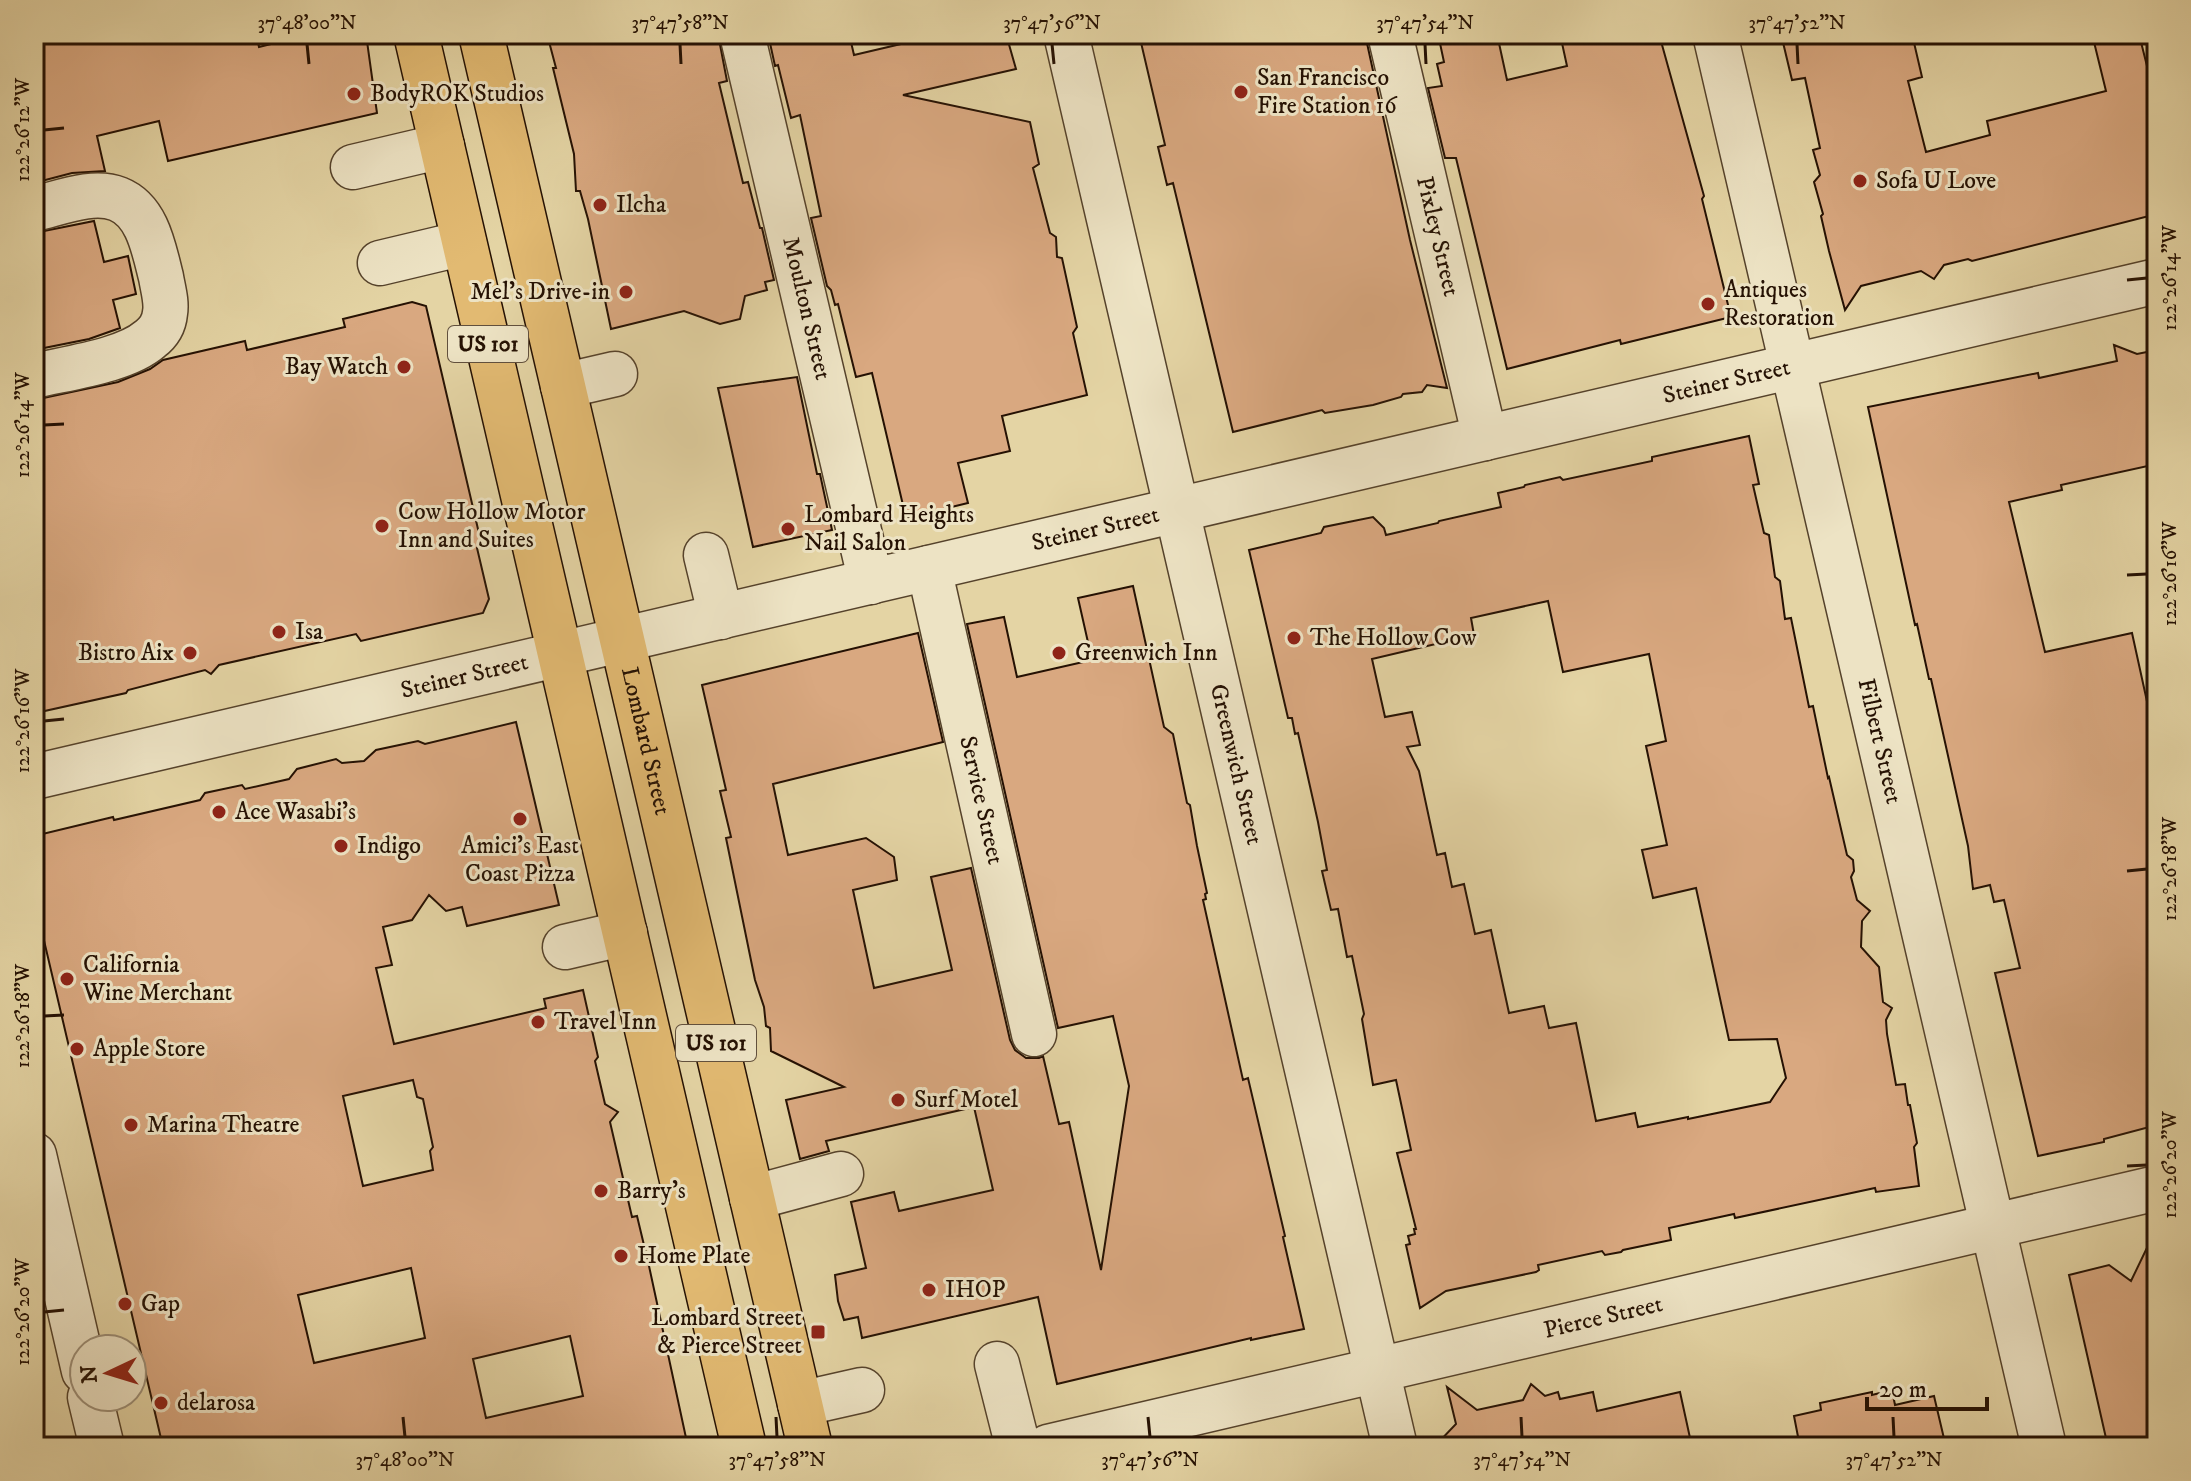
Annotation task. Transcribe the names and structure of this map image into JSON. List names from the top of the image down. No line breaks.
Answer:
{"streets":{"highway":["US 101","Lombard Street"],"street":["Pixley Street","Moulton Street","Steiner Street","Filbert Street","Greenwich Street","Service Street","Pierce Street"]},"crossings":[["Pixley Street","Steiner Street"],["Moulton Street","Steiner Street"],["US 101","Steiner Street"],["Steiner Street","Filbert Street"],["Steiner Street","Lombard Street"],["Steiner Street","Greenwich Street"],["Steiner Street","Service Street"],["Filbert Street","Pierce Street"],["Greenwich Street","Pierce Street"]],"places":{"other":["San Francisco Fire Station 16","BodyROK Studios","Sofa U Love","Ilcha","Mel's Drive-in","Antiques Restoration","Bay Watch","Cow Hollow Motor Inn and Suites","Lombard Heights Nail Salon","Isa","The Hollow Cow","Bistro Aix","Greenwich Inn","Ace Wasabi's","Amici's East Coast Pizza","Indigo","California Wine Merchant","Travel Inn","Apple Store","Surf Motel","Marina Theatre","Barry's","Home Plate","IHOP","Gap","delarosa"],"transit":["Lombard Street & Pierce Street"]},"scale_bar":"20 m","north":"left","coordinates":["37°48'00\"N","37°47'58\"N","37°47'56\"N","37°47'54\"N","37°47'52\"N","122°26'12\"W","122°26'14\"W","122°26'16\"W","122°26'18\"W","122°26'20\"W"]}
